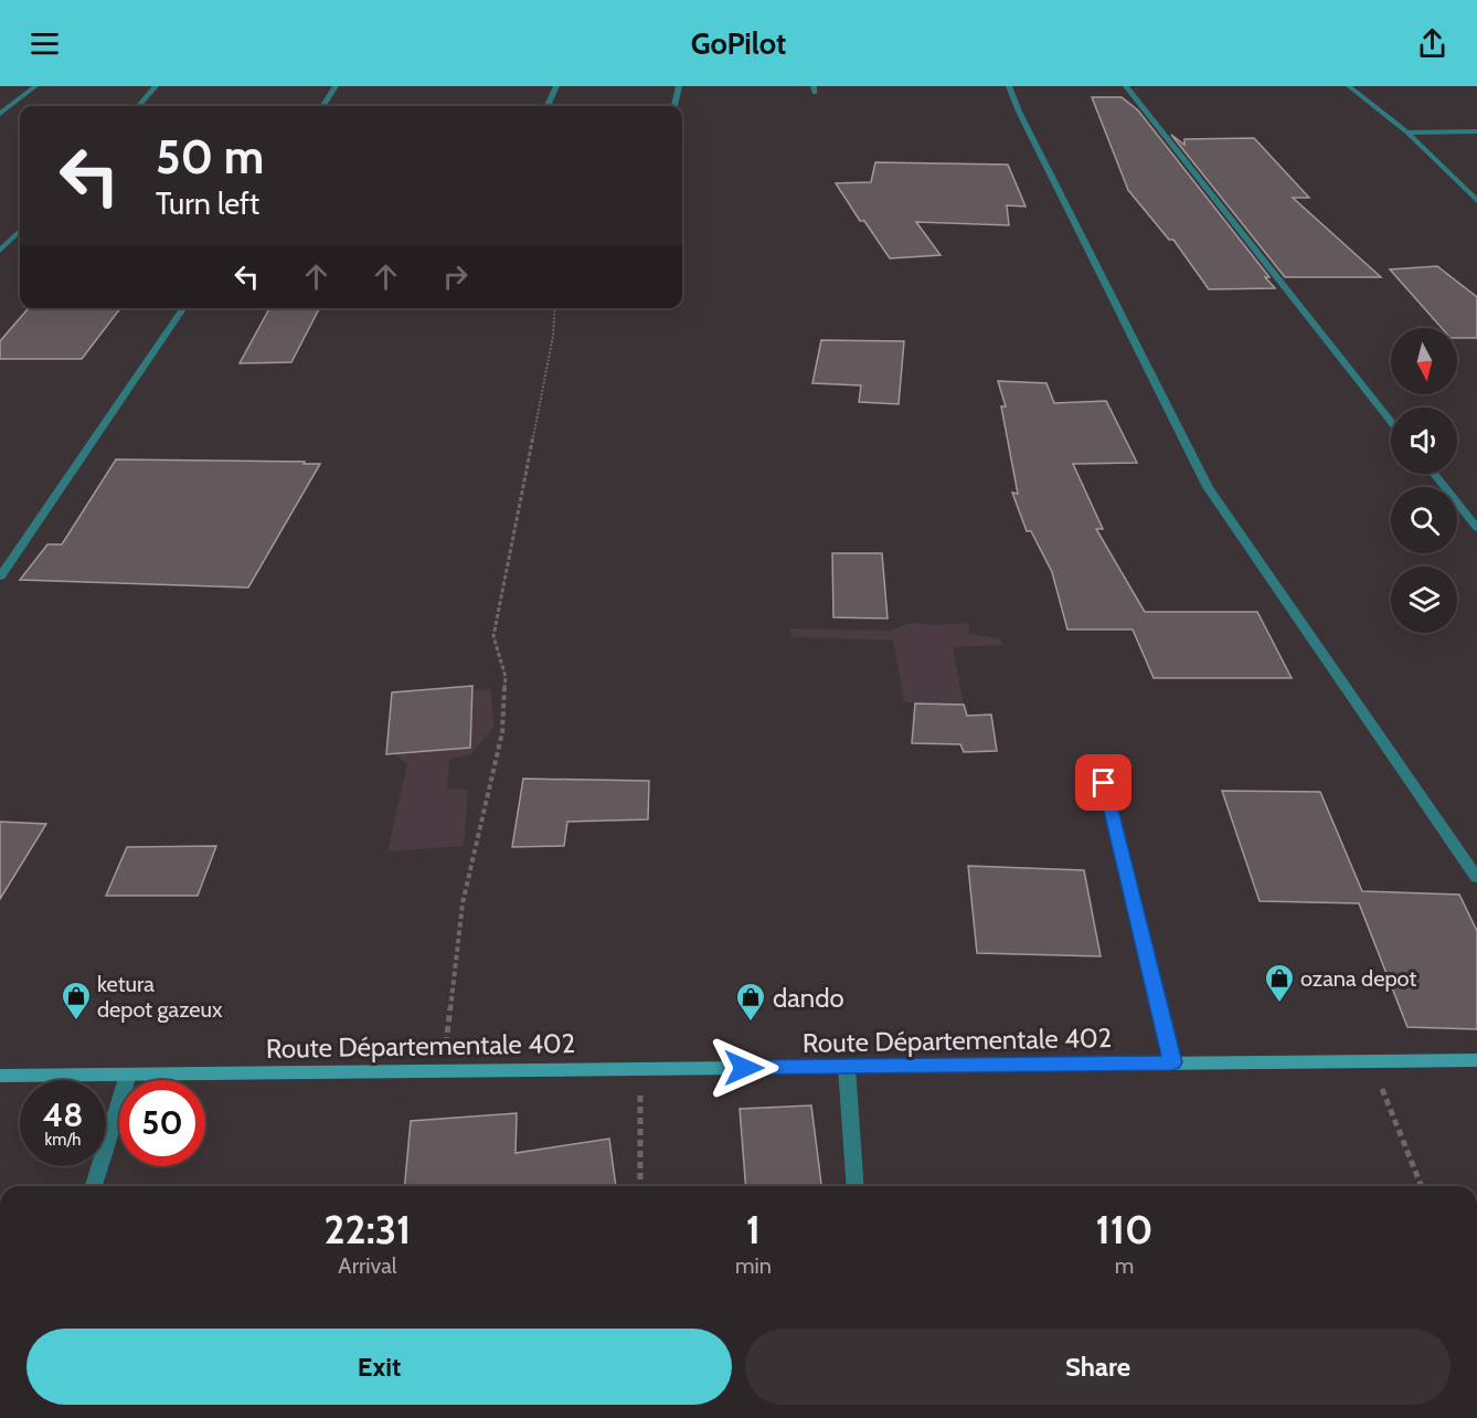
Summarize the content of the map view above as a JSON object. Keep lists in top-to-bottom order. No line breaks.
{"streets":{"main road":["Route Départementale 402"]},"places":{"shop":["ozana depot","ketura depot gazeux","dando"]},"north":"bottom","page":{"header":"GoPilot","turn":["50 m","Turn left"],"speed":"48 km/h","limit":"50","eta":["22:31","Arrival","1","min","110","m"],"buttons":["Exit","Share"]}}
